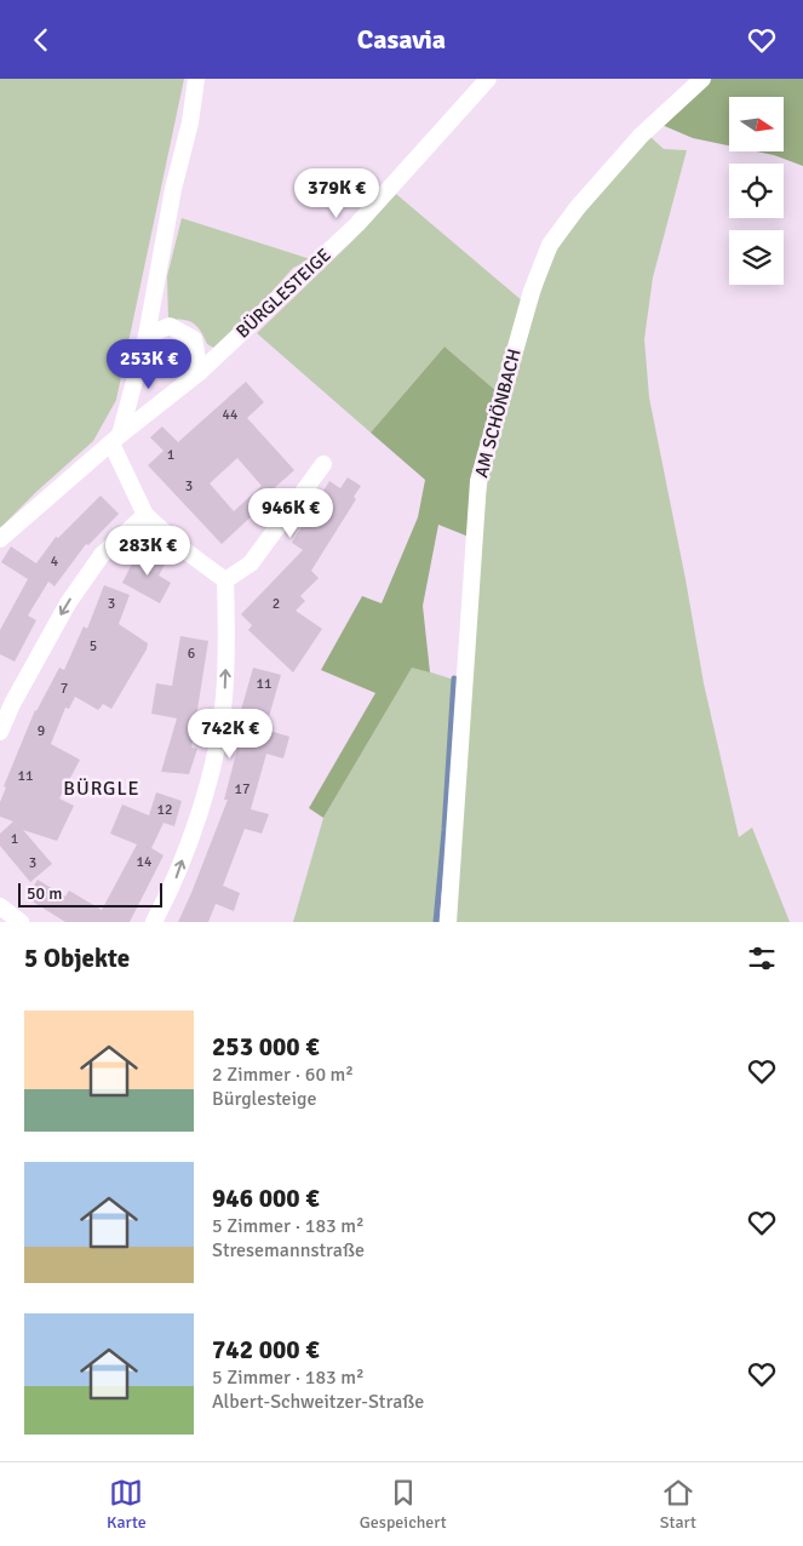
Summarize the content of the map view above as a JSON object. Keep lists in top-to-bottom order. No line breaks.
{"streets":{"street":["BÜRGLESTEIGE","AM SCHÖNBACH"]},"districts":["BÜRGLE"],"house_numbers":["44","1","3","4","3","2","5","6","11","7","9","11","17","12","1","14","3"],"scale_bar":"50 m","north":"right","page":{"header":"Casavia","price":["379K €","253K €","946K €","283K €","742K €"],"scale":"50 m","heading":"5 Objekte","list":[{"name":"253 000 €","note":"2 Zimmer · 60 m² · Bürglesteige"},{"name":"946 000 €","note":"5 Zimmer · 183 m² · Stresemannstraße"},{"name":"742 000 €","note":"5 Zimmer · 183 m² · Albert-Schweitzer-Straße"}],"tabs":["Karte","Gespeichert","Start"]}}
